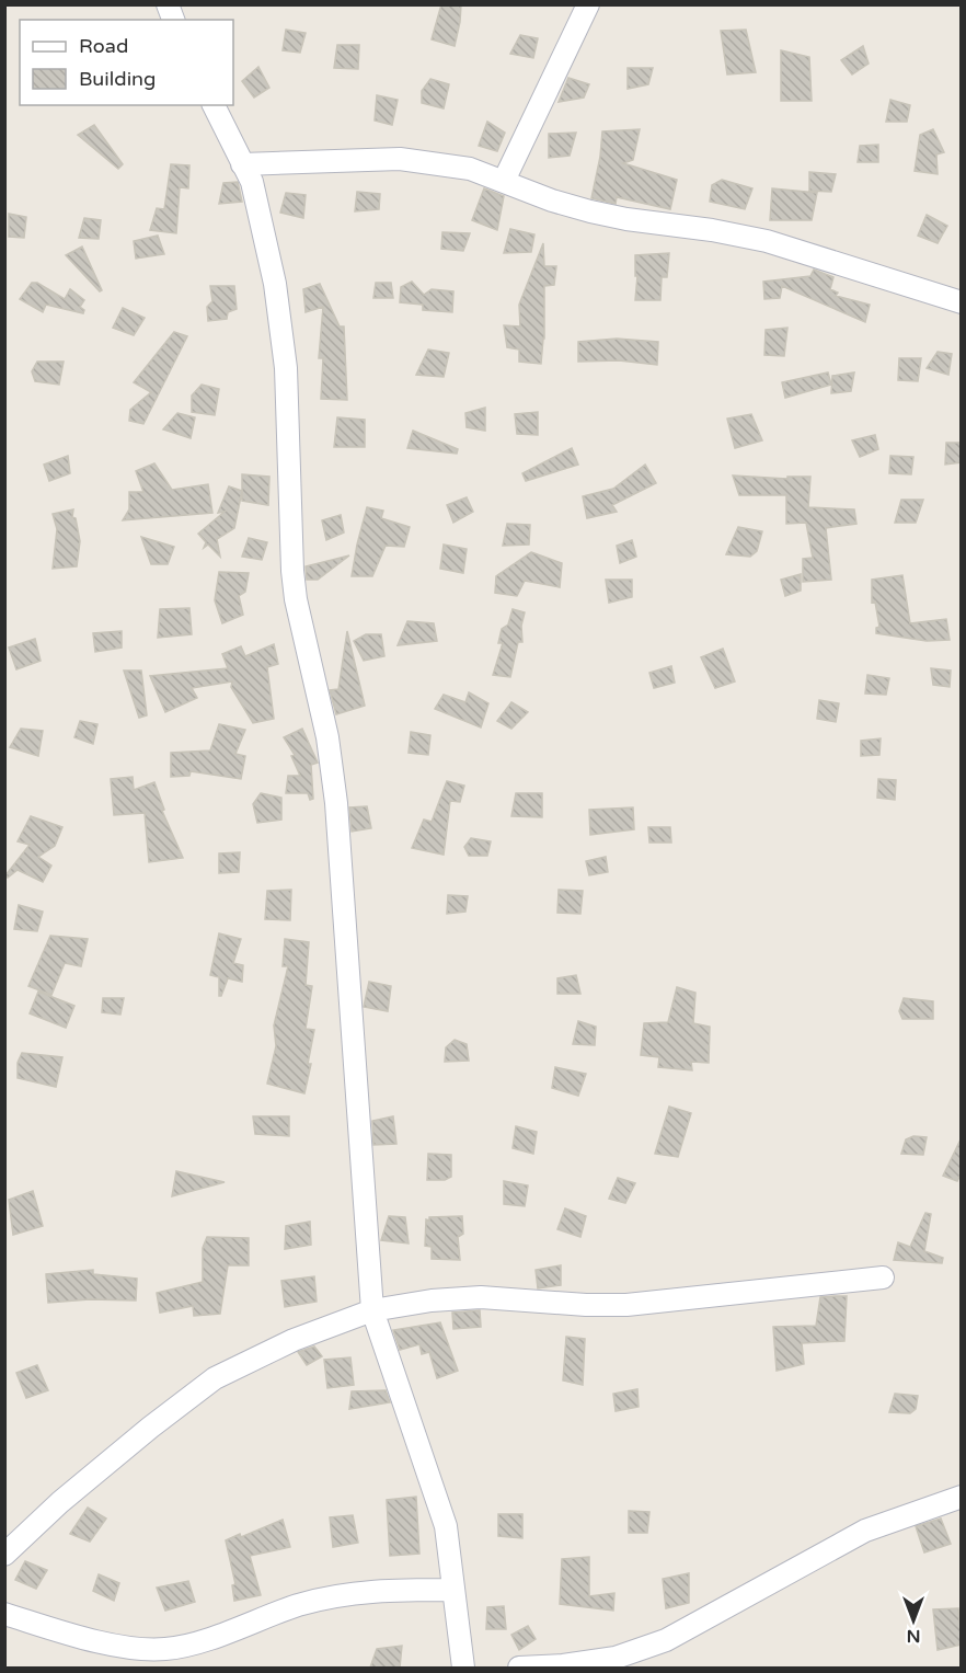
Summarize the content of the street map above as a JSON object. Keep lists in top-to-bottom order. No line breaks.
{"legend":["Road","Building"],"north":"bottom"}
